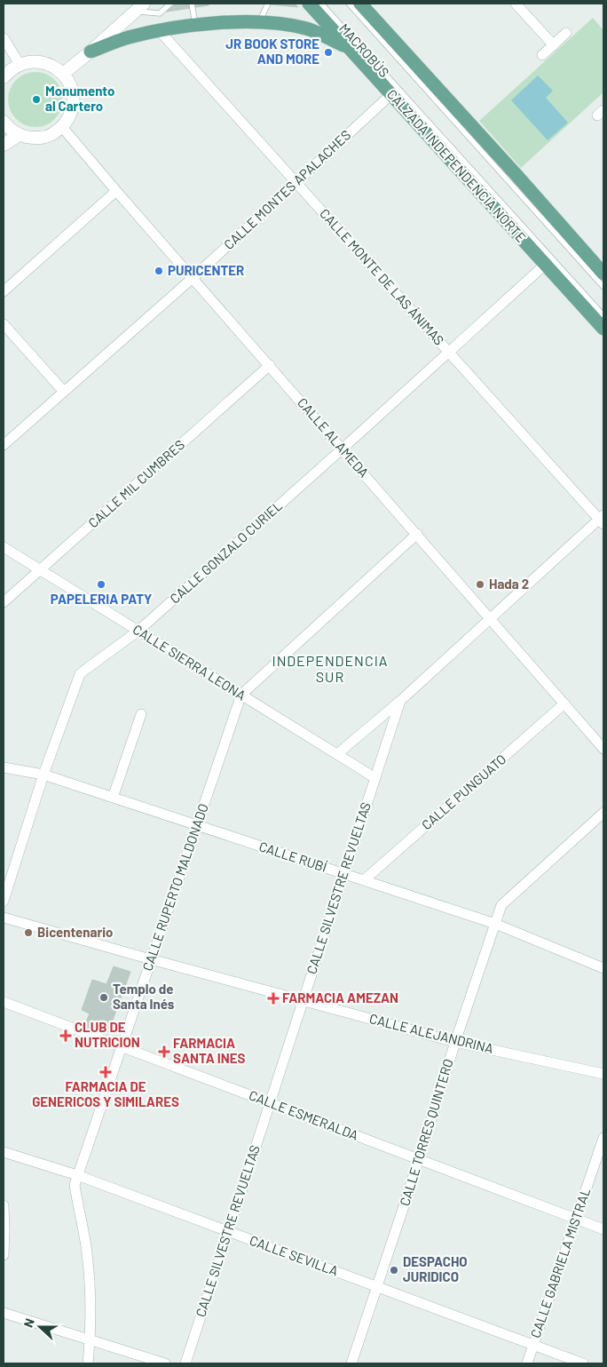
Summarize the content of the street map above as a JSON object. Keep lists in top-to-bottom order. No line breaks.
{"streets":{"main road":["CALZADA INDEPENDENCIA NORTE"],"street":["CALLE MONTES APALACHES","CALLE MONTE DE LAS ÁNIMAS","CALLE ALAMEDA","CALLE MIL CUMBRES","CALLE GONZALO CURIEL","CALLE SIERRA LEONA","CALLE PUNGUATO","CALLE RUBÍ","CALLE RUPERTO MALDONADO","CALLE SILVESTRE REVUELTAS","CALLE ALEJANDRINA","CALLE ESMERALDA","CALLE TORRES QUINTERO","CALLE SEVILLA","CALLE GABRIELA MISTRAL"],"lane":["MACROBÚS"]},"crossings":[["CALZADA INDEPENDENCIA NORTE","CALLE MONTES APALACHES"],["CALZADA INDEPENDENCIA NORTE","CALLE GONZALO CURIEL"],["CALLE MONTES APALACHES","CALLE MONTE DE LAS ÁNIMAS"],["CALLE MONTES APALACHES","CALLE ALAMEDA"],["CALLE MONTE DE LAS ÁNIMAS","CALLE GONZALO CURIEL"],["CALLE MONTE DE LAS ÁNIMAS","CALLE SILVESTRE REVUELTAS"],["CALLE ALAMEDA","CALLE MIL CUMBRES"],["CALLE ALAMEDA","CALLE GONZALO CURIEL"],["CALLE ALAMEDA","CALLE PUNGUATO"],["CALLE ALAMEDA","CALLE RUPERTO MALDONADO"],["CALLE ALAMEDA","CALLE SILVESTRE REVUELTAS"],["CALLE MIL CUMBRES","CALLE SIERRA LEONA"],["CALLE GONZALO CURIEL","CALLE SIERRA LEONA"],["CALLE GONZALO CURIEL","CALLE RUBÍ"],["CALLE SIERRA LEONA","CALLE RUPERTO MALDONADO"],["CALLE SIERRA LEONA","CALLE SILVESTRE REVUELTAS"],["CALLE PUNGUATO","CALLE RUBÍ"],["CALLE RUBÍ","CALLE RUPERTO MALDONADO"],["CALLE RUBÍ","CALLE SILVESTRE REVUELTAS"],["CALLE RUBÍ","CALLE TORRES QUINTERO"],["CALLE RUPERTO MALDONADO","CALLE ALEJANDRINA"],["CALLE RUPERTO MALDONADO","CALLE ESMERALDA"],["CALLE RUPERTO MALDONADO","CALLE SEVILLA"],["CALLE SILVESTRE REVUELTAS","CALLE ALEJANDRINA"],["CALLE SILVESTRE REVUELTAS","CALLE ESMERALDA"],["CALLE SILVESTRE REVUELTAS","CALLE SEVILLA"],["CALLE ALEJANDRINA","CALLE TORRES QUINTERO"],["CALLE ESMERALDA","CALLE TORRES QUINTERO"],["CALLE ESMERALDA","CALLE GABRIELA MISTRAL"],["CALLE TORRES QUINTERO","CALLE SEVILLA"],["CALLE SEVILLA","CALLE GABRIELA MISTRAL"]],"districts":["INDEPENDENCIA SUR"],"places":{"other":["JR BOOK STORE AND MORE","Monumento al Cartero","PURICENTER","PAPELERIA PATY","Hada 2","Bicentenario","Templo de Santa Inés","DESPACHO JURIDICO"],"health":["FARMACIA AMEZAN","CLUB DE NUTRICION","FARMACIA SANTA INES","FARMACIA DE GENERICOS Y SIMILARES"]},"north":"left"}
